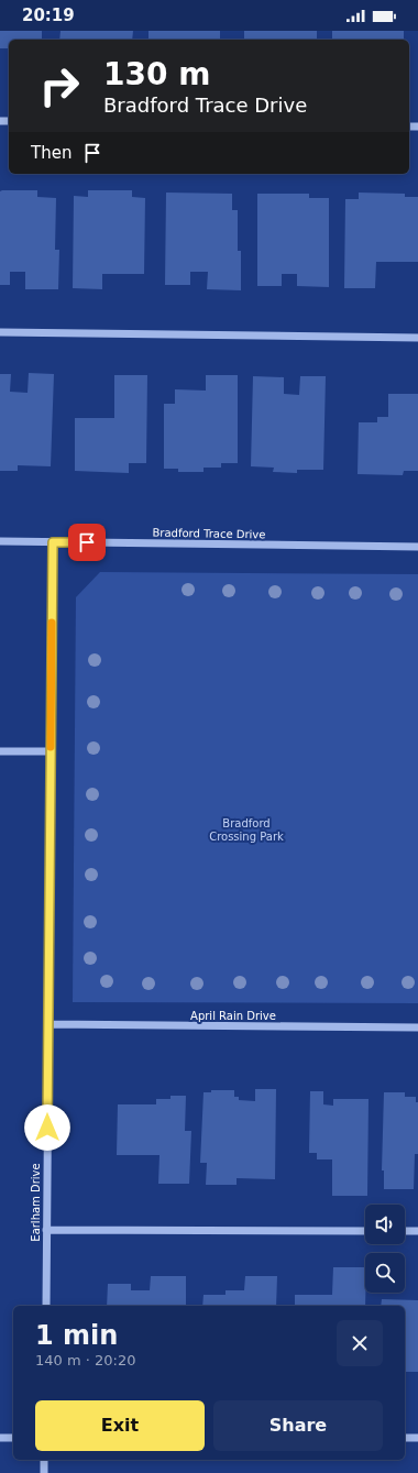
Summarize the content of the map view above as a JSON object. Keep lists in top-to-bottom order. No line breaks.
{"streets":{"street":["Bradford Trace Drive","April Rain Drive","Earlham Drive"]},"crossings":[["Bradford Trace Drive","Earlham Drive"],["April Rain Drive","Earlham Drive"]],"parks":["Bradford Crossing Park"],"page":{"status":"20:19","turn":["130 m","Bradford Trace Drive"],"then":"Then","heading":["1 min","140 m · 20:20"],"buttons":["Exit","Share"]}}
